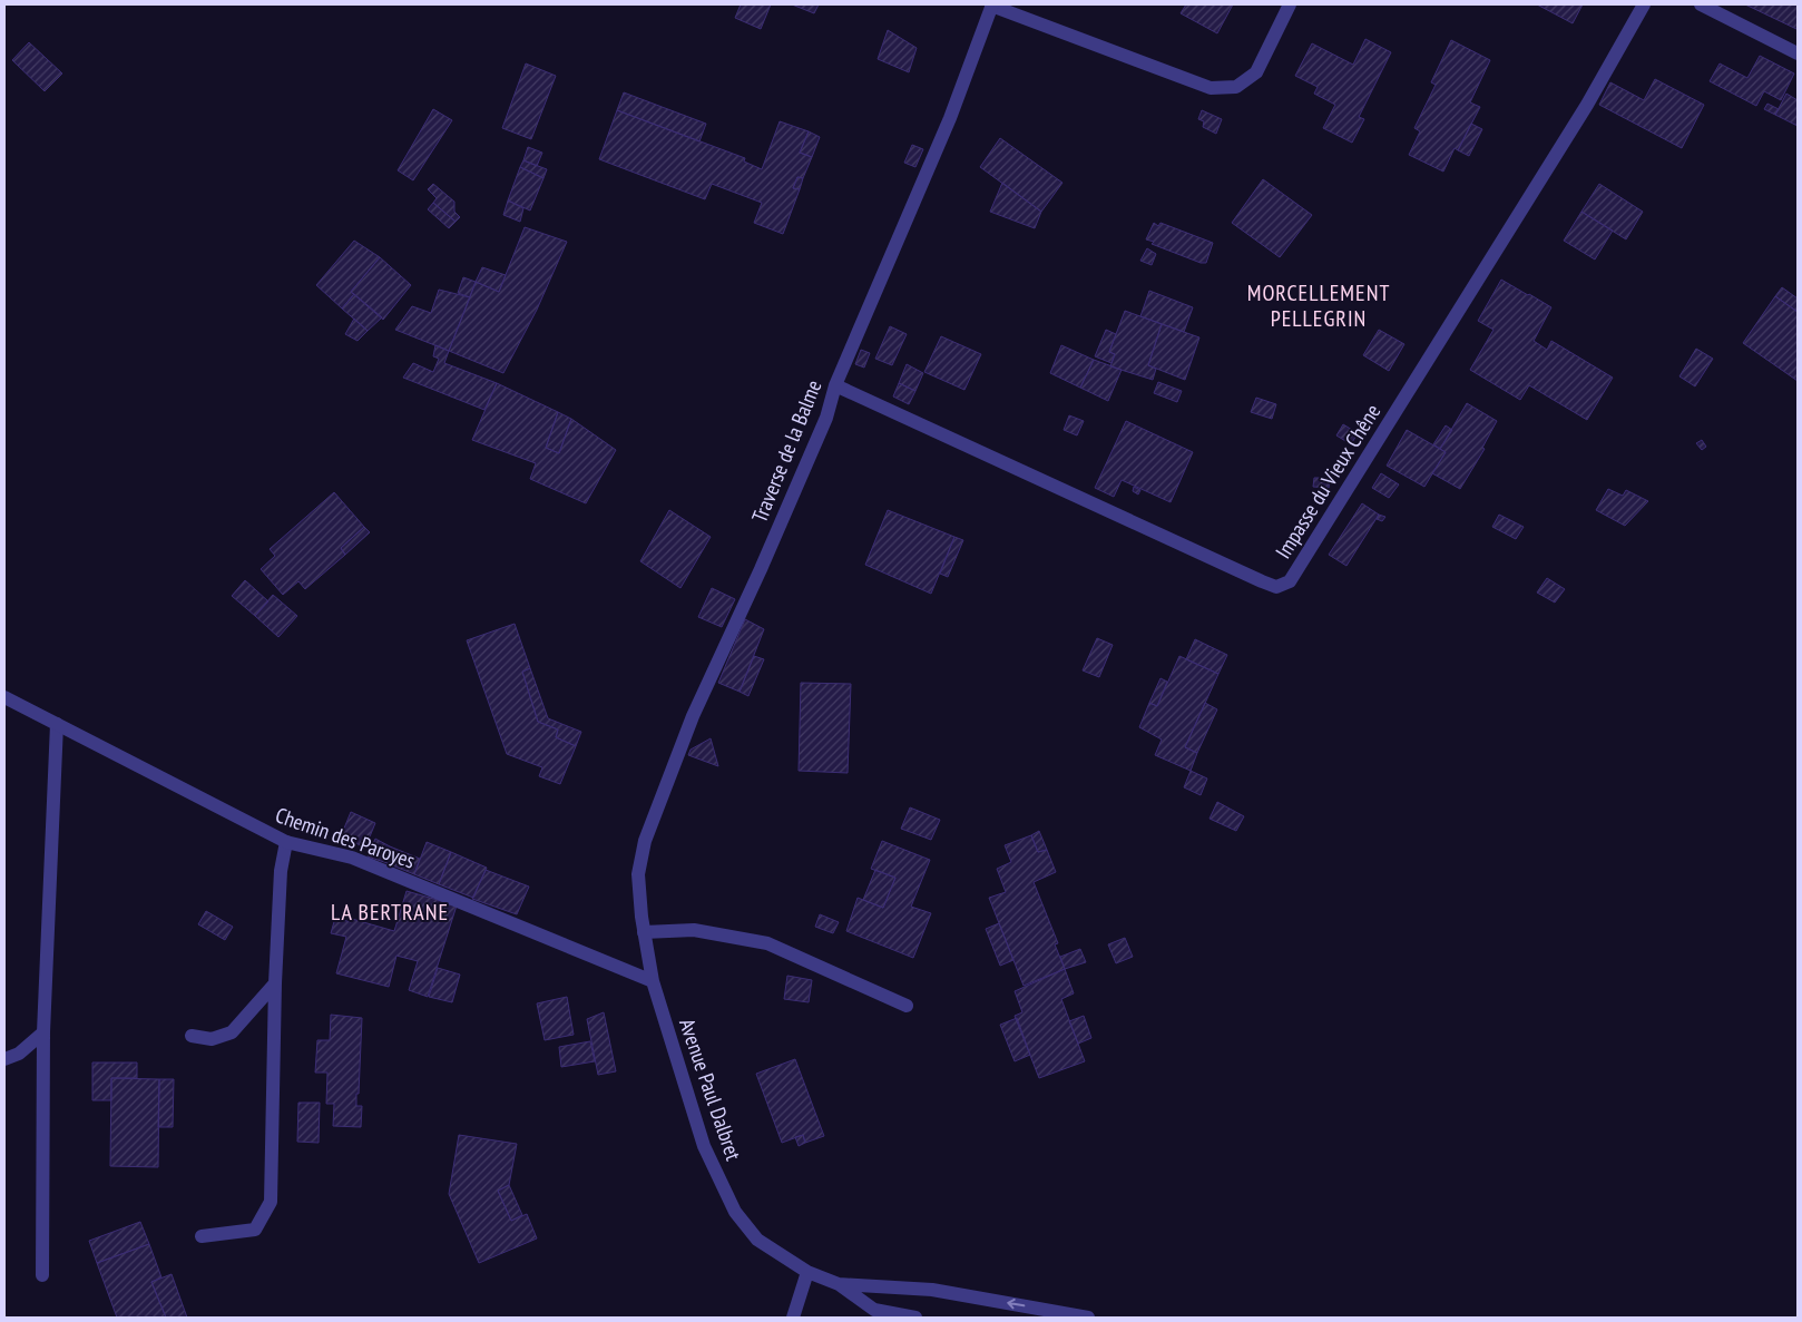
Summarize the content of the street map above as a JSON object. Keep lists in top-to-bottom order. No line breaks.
{"streets":{"street":["Traverse de la Balme","Impasse du Vieux Chêne","Chemin des Paroyes","Avenue Paul Dalbret"]},"crossings":[["Traverse de la Balme","Impasse du Vieux Chêne"],["Traverse de la Balme","Avenue Paul Dalbret"],["Chemin des Paroyes","Avenue Paul Dalbret"]],"districts":["MORCELLEMENT PELLEGRIN","LA BERTRANE"]}
